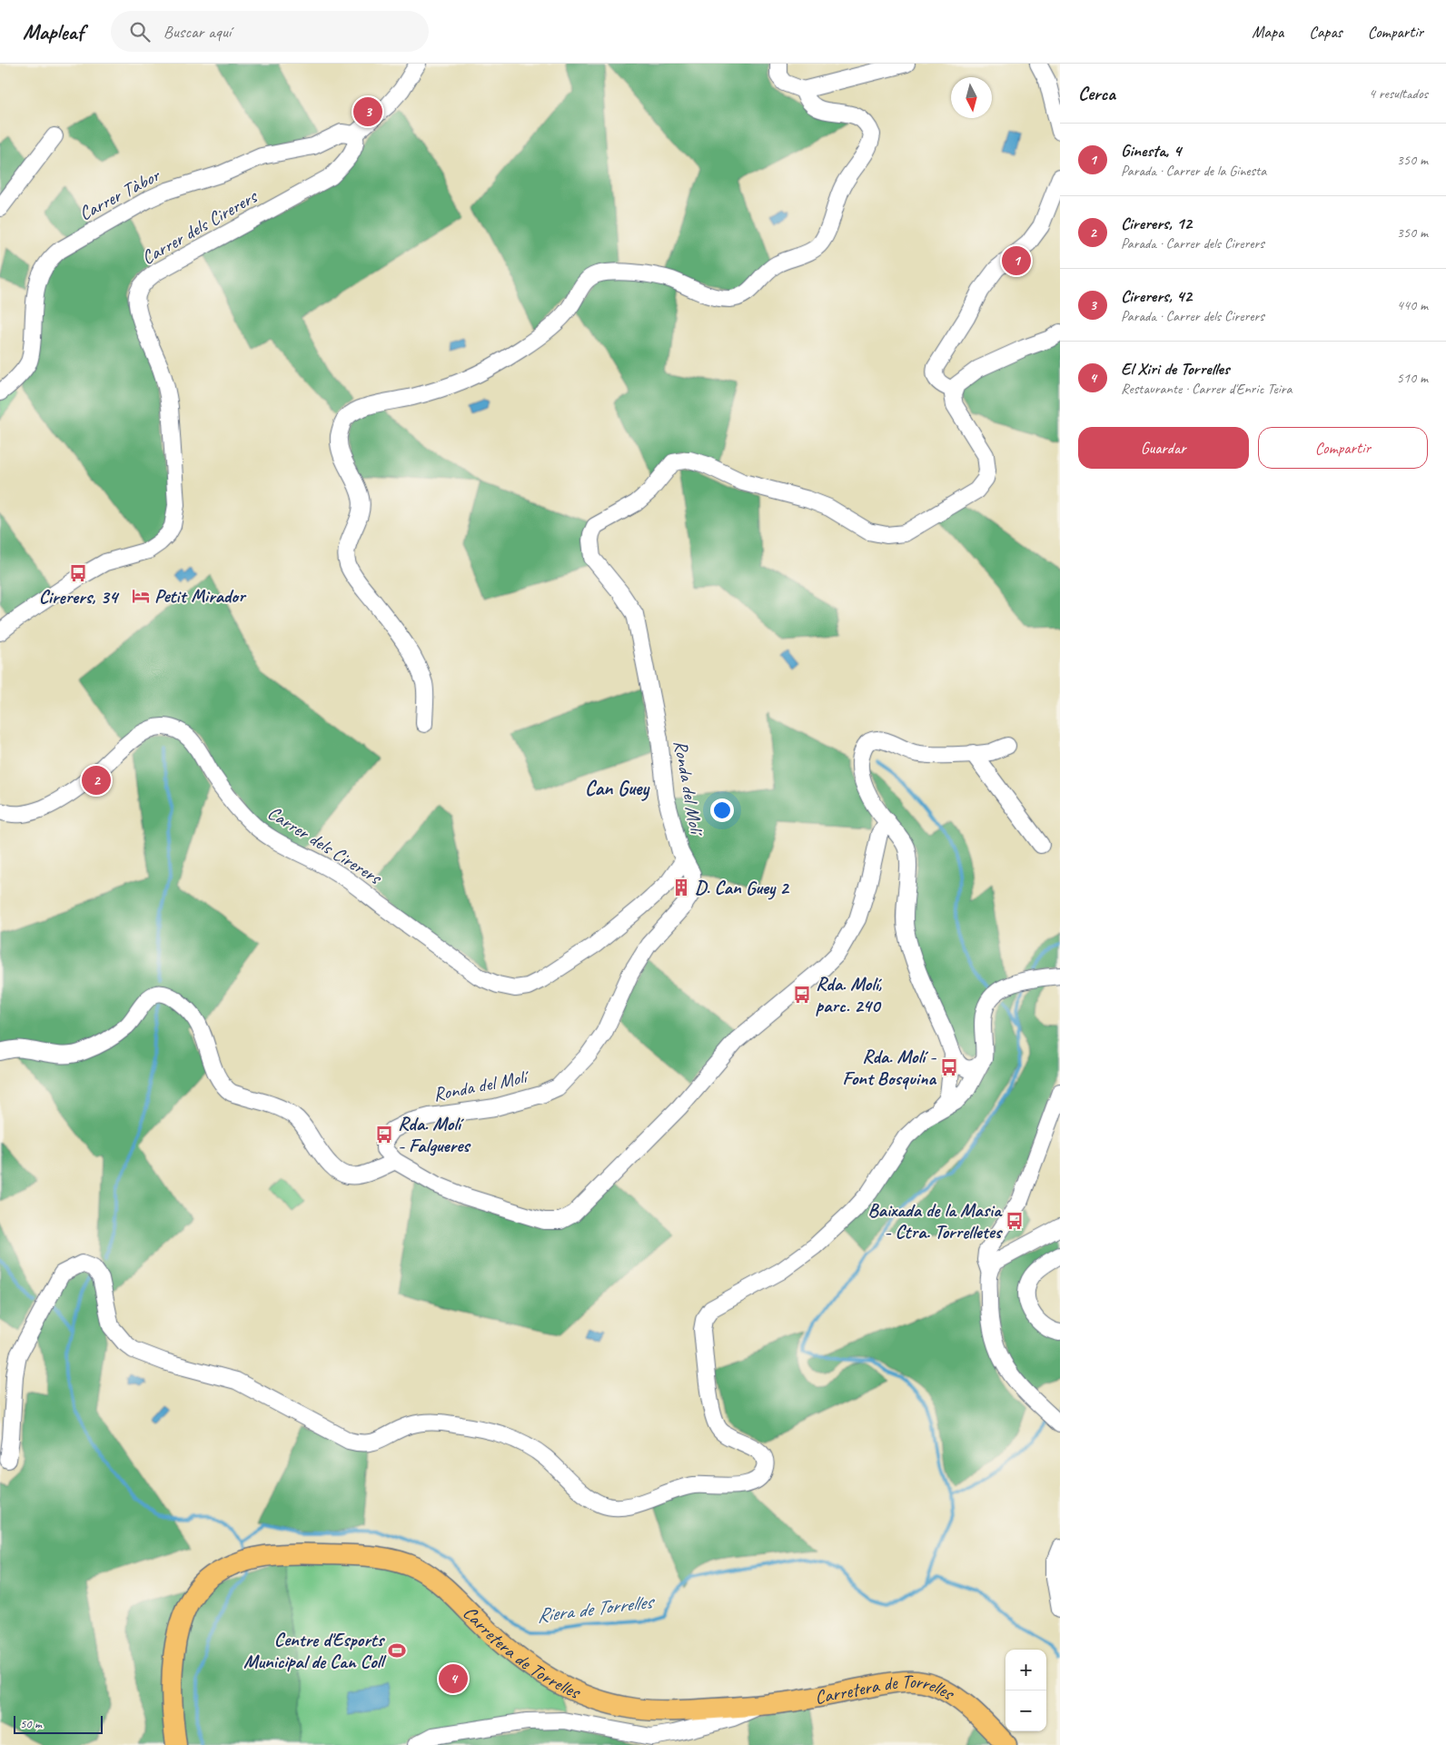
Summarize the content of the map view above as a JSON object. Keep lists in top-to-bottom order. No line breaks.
{"streets":{"main road":["Carretera de Torrelles"],"street":["Carrer Tàbor","Carrer dels Cirerers","Ronda del Molí"]},"crossings":[["Carrer Tàbor","Carrer dels Cirerers"],["Carrer dels Cirerers","Ronda del Molí"]],"districts":["Can Guey"],"water":["Riera de Torrelles"],"places":{"bus stop":["Cirerers, 34","Rda. Molí, parc. 240","Rda. Molí - Font Bosquina","Rda. Molí - Falgueres","Baixada de la Masia - Ctra. Torrelletes"],"hotel":["Petit Mirador"],"building":["D. Can Guey 2"],"sports":["Centre d'Esports Municipal de Can Coll"]},"scale_bar":"50 m","north":"bottom","page":{"header":"Mapleaf","search":"Buscar aquí","nav":["Mapa","Capas","Compartir"],"heading":["Cerca","4 resultados"],"pins":["3","1","2","4"],"list":[{"mark":"1","name":"Ginesta, 4","note":"Parada · Carrer de la Ginesta","value":"350 m"},{"mark":"2","name":"Cirerers, 12","note":"Parada · Carrer dels Cirerers","value":"350 m"},{"mark":"3","name":"Cirerers, 42","note":"Parada · Carrer dels Cirerers","value":"440 m"},{"mark":"4","name":"El Xiri de Torrelles","note":"Restaurante · Carrer d'Enric Teira","value":"510 m"}],"buttons":["Guardar","Compartir"],"map_buttons":["+","−"],"scale":"50 m"}}
